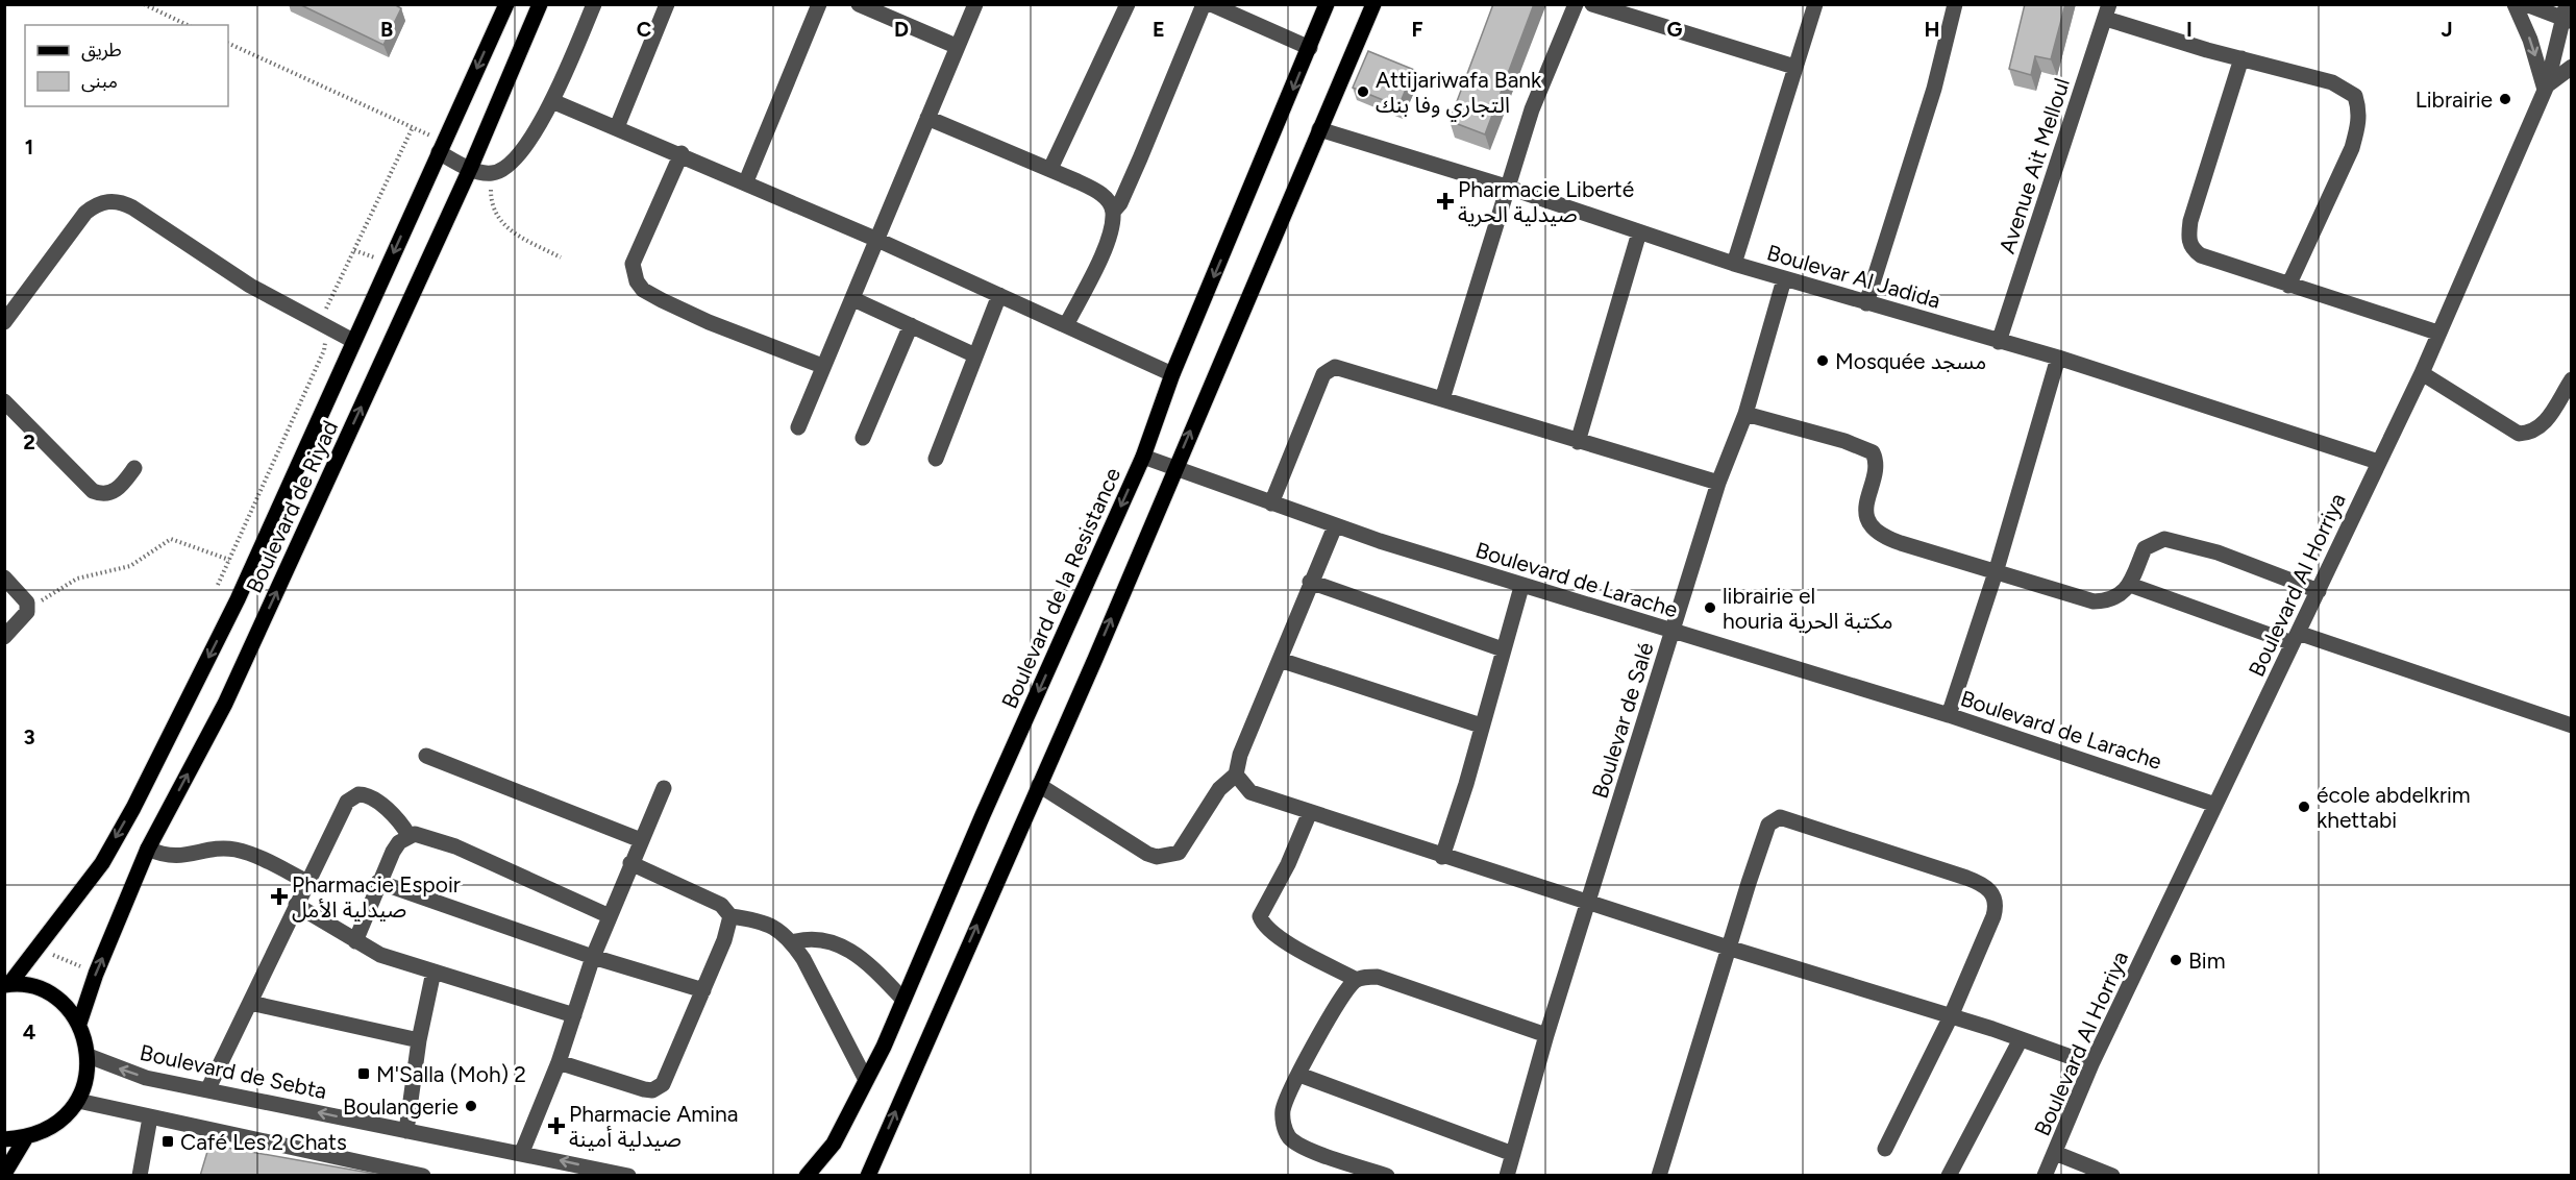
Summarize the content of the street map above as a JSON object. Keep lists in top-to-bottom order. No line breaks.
{"streets":{"main road":["Boulevard de Riyad","Boulevard de la Resistance"],"street":["Avenue Ait Melloul","Boulevar Al Jadida","Boulevard de Larache","Boulevard Al Horriya","Boulevar de Salé","Boulevard de Sebta"]},"crossings":[["Avenue Ait Melloul","Boulevar Al Jadida"],["Boulevar Al Jadida","Boulevard Al Horriya"],["Boulevar Al Jadida","Boulevar de Salé"],["Boulevard de Larache","Boulevard Al Horriya"],["Boulevard de Larache","Boulevard de la Resistance"],["Boulevard de Larache","Boulevar de Salé"]],"places":{"other":["Attijariwafa Bank التجاري وفا بنك","Librairie","Mosquée مسجد","librairie el houria مكتبة الحرية","école abdelkrim khettabi","Bim","Boulangerie"],"health":["Pharmacie Liberté صيدلية الحرية","Pharmacie Espoir صيدلية الأمل","Pharmacie Amina صيدلية أمينة"],"transit":["M'Salla (Moh) 2","Café Les 2 Chats"]},"legend":["طريق","مبنى"],"grid":{"columns":["B","C","D","E","F","G","H","I","J"],"rows":["1","2","3","4"]}}
